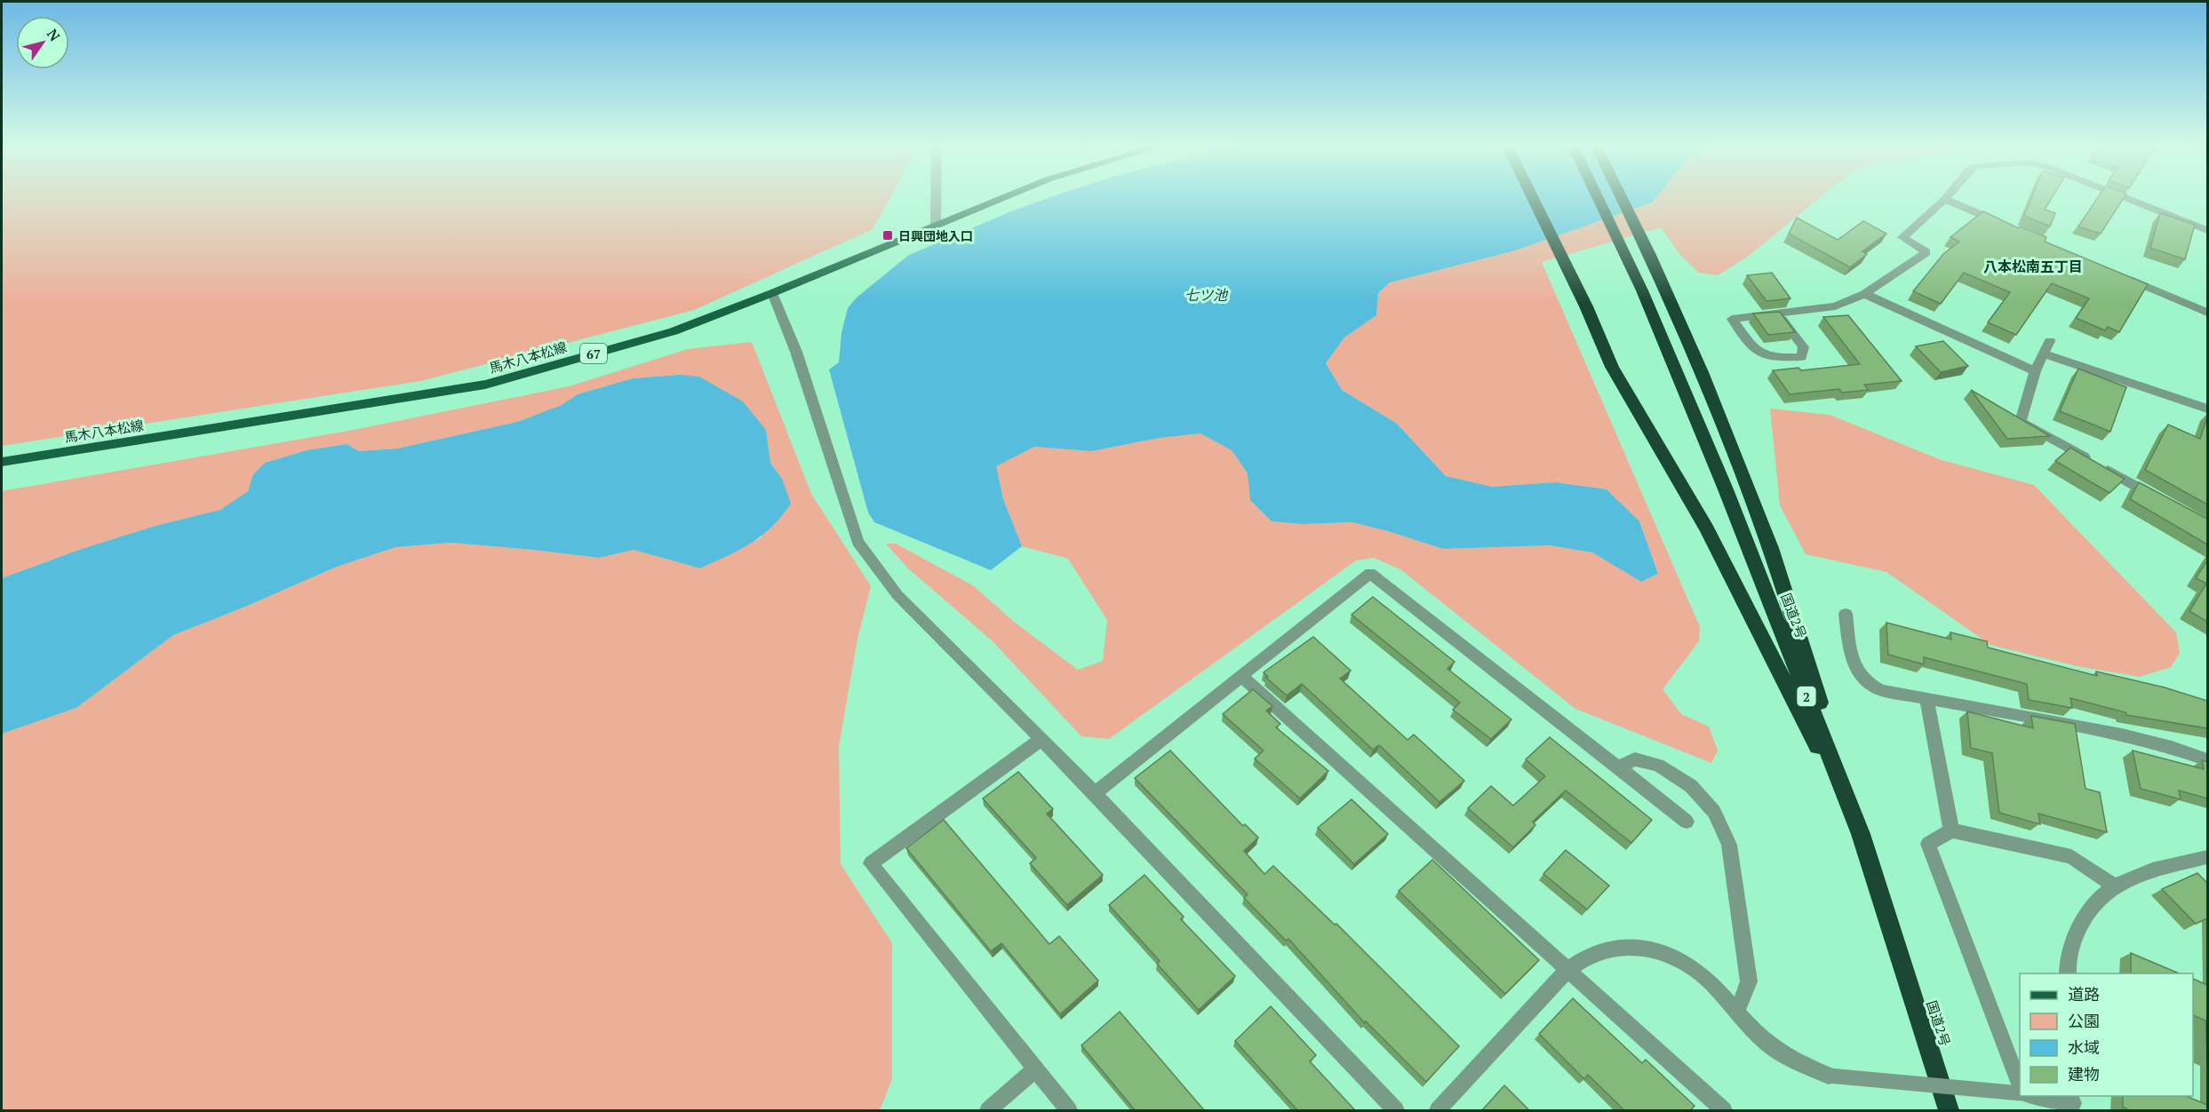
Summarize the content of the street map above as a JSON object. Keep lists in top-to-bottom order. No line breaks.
{"streets":{"highway":["国道2号","2"],"main road":["67","馬木八本松線"]},"districts":["八本松南五丁目"],"water":["七ツ池"],"places":{"transit":["日興団地入口"]},"legend":["道路","公園","水域","建物"],"north":"top right"}
